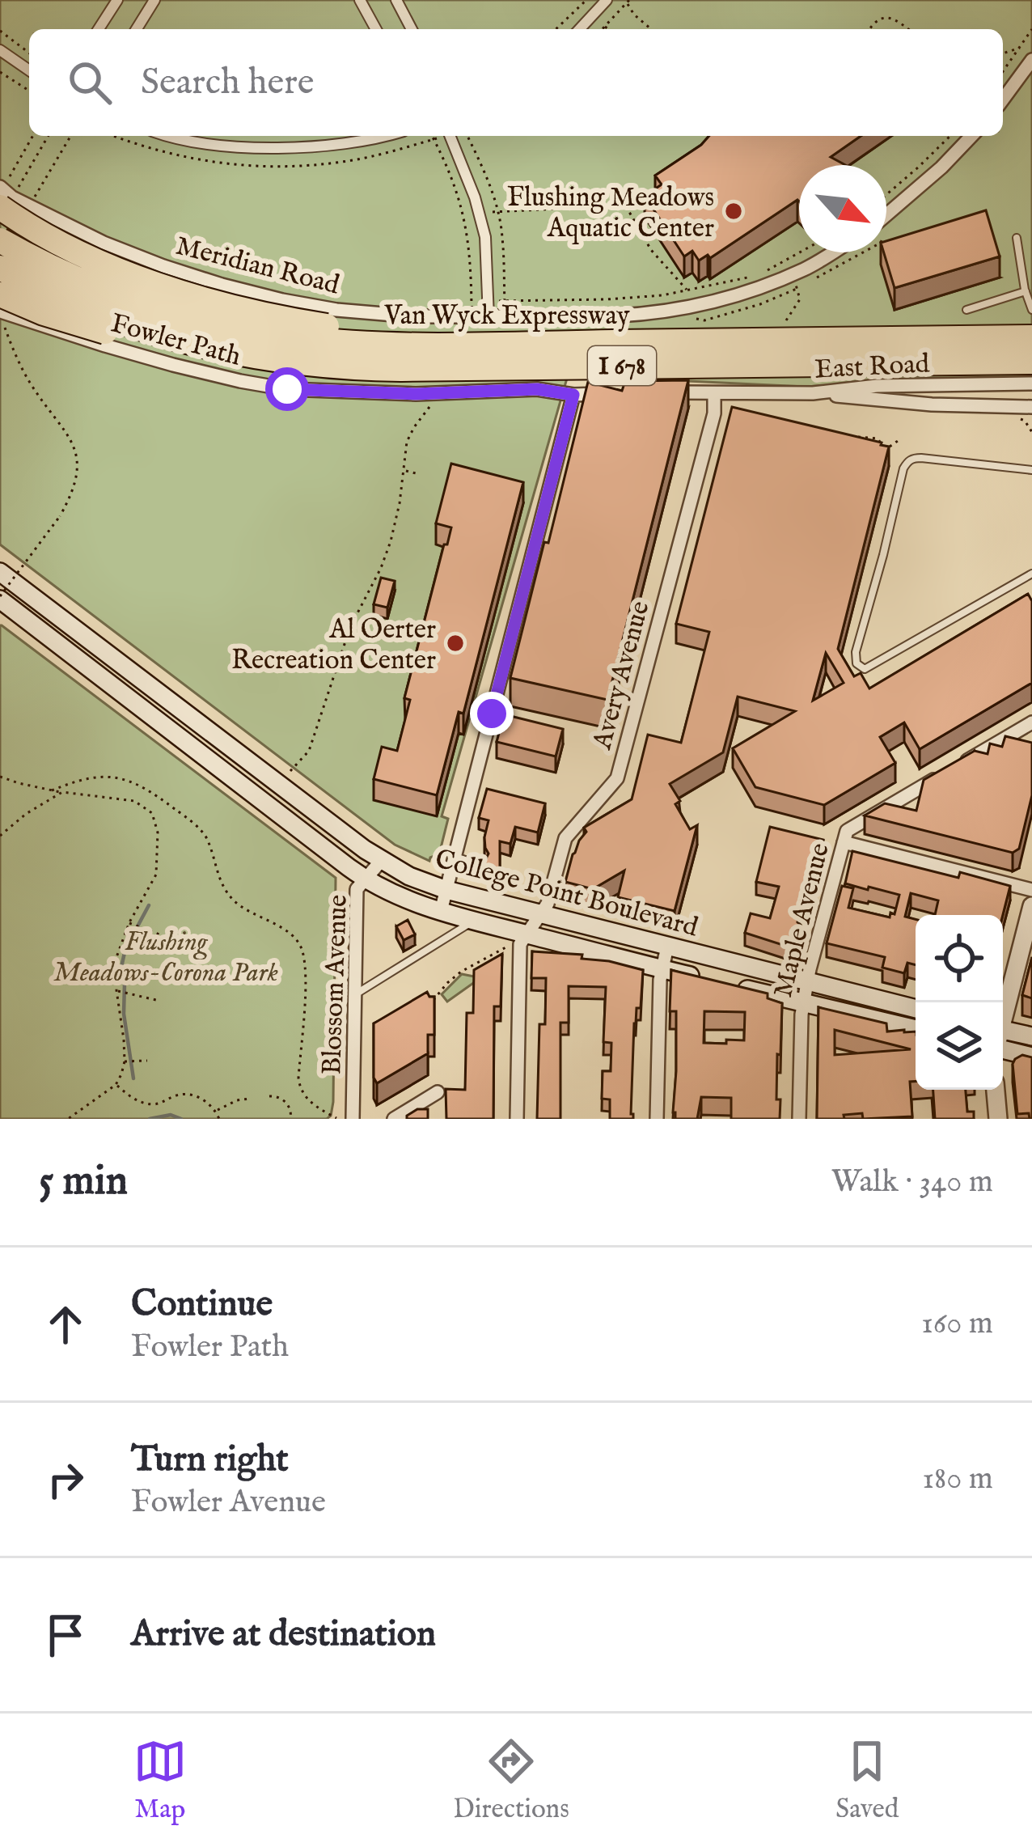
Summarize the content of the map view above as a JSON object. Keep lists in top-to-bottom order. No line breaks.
{"streets":{"highway":["Van Wyck Expressway","I 678"],"main road":["College Point Boulevard"],"street":["Meridian Road","Fowler Path","East Road","Avery Avenue","Maple Avenue","Blossom Avenue"]},"crossings":[["East Road","Avery Avenue"],["Avery Avenue","College Point Boulevard"],["College Point Boulevard","Maple Avenue"],["College Point Boulevard","Blossom Avenue"]],"parks":["Flushing Meadows-Corona Park"],"places":["Flushing Meadows Aquatic Center","Al Oerter Recreation Center"],"north":"bottom right","page":{"search":"Search here","heading":["5 min","Walk · 340 m"],"list":[["Continue","Fowler Path","160 m"],["Turn right","Fowler Avenue","180 m"],"Arrive at destination"],"nav":["Map","Directions","Saved"]}}
